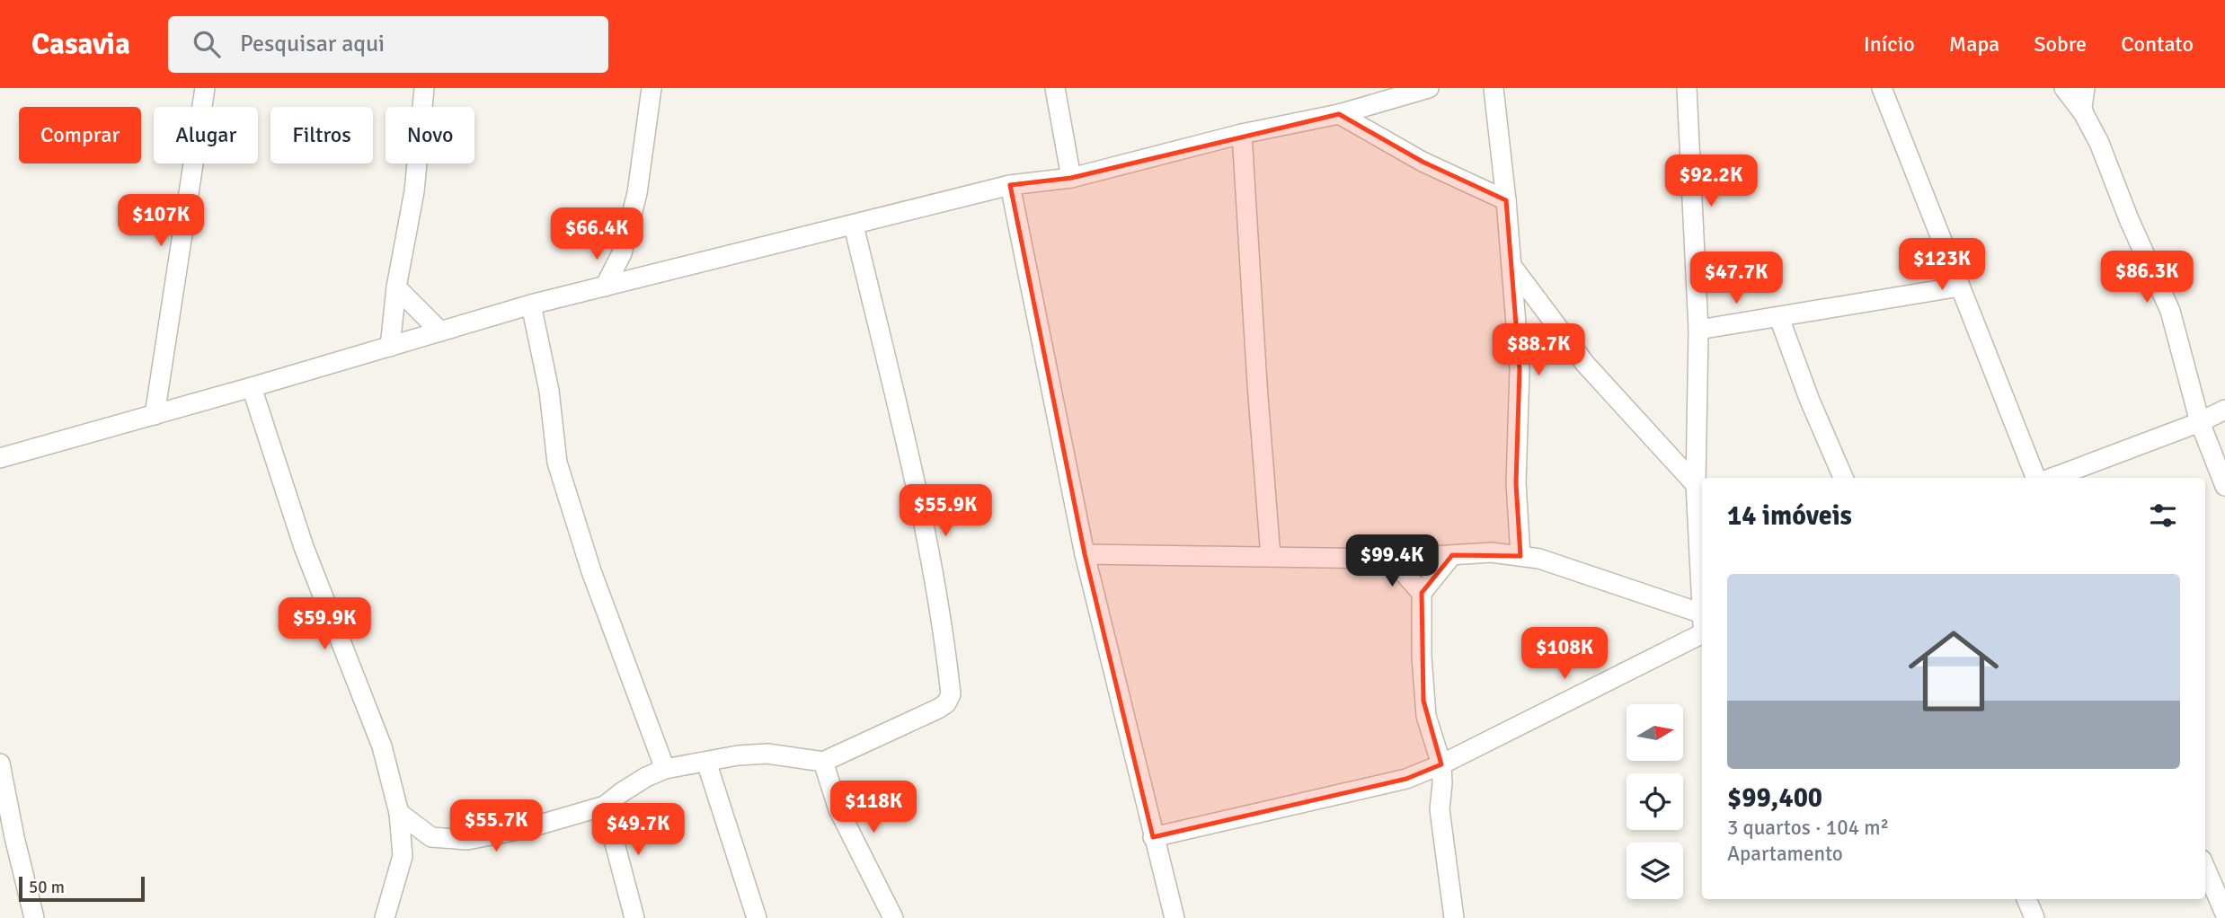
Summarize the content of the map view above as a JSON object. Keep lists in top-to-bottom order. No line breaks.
{"scale_bar":"50 m","north":"right","page":{"header":"Casavia","search":"Pesquisar aqui","nav":["Início","Mapa","Sobre","Contato"],"chip":["Comprar","Alugar","Filtros","Novo"],"price":["$92.2K","$107K","$66.4K","$123K","$86.3K","$47.7K","$88.7K","$55.9K","$99.4K","$59.9K","$108K","$118K","$55.7K","$49.7K"],"heading":"14 imóveis","list":[{"name":"$99,400","note":"3 quartos · 104 m² · Apartamento"}],"scale":"50 m"}}
